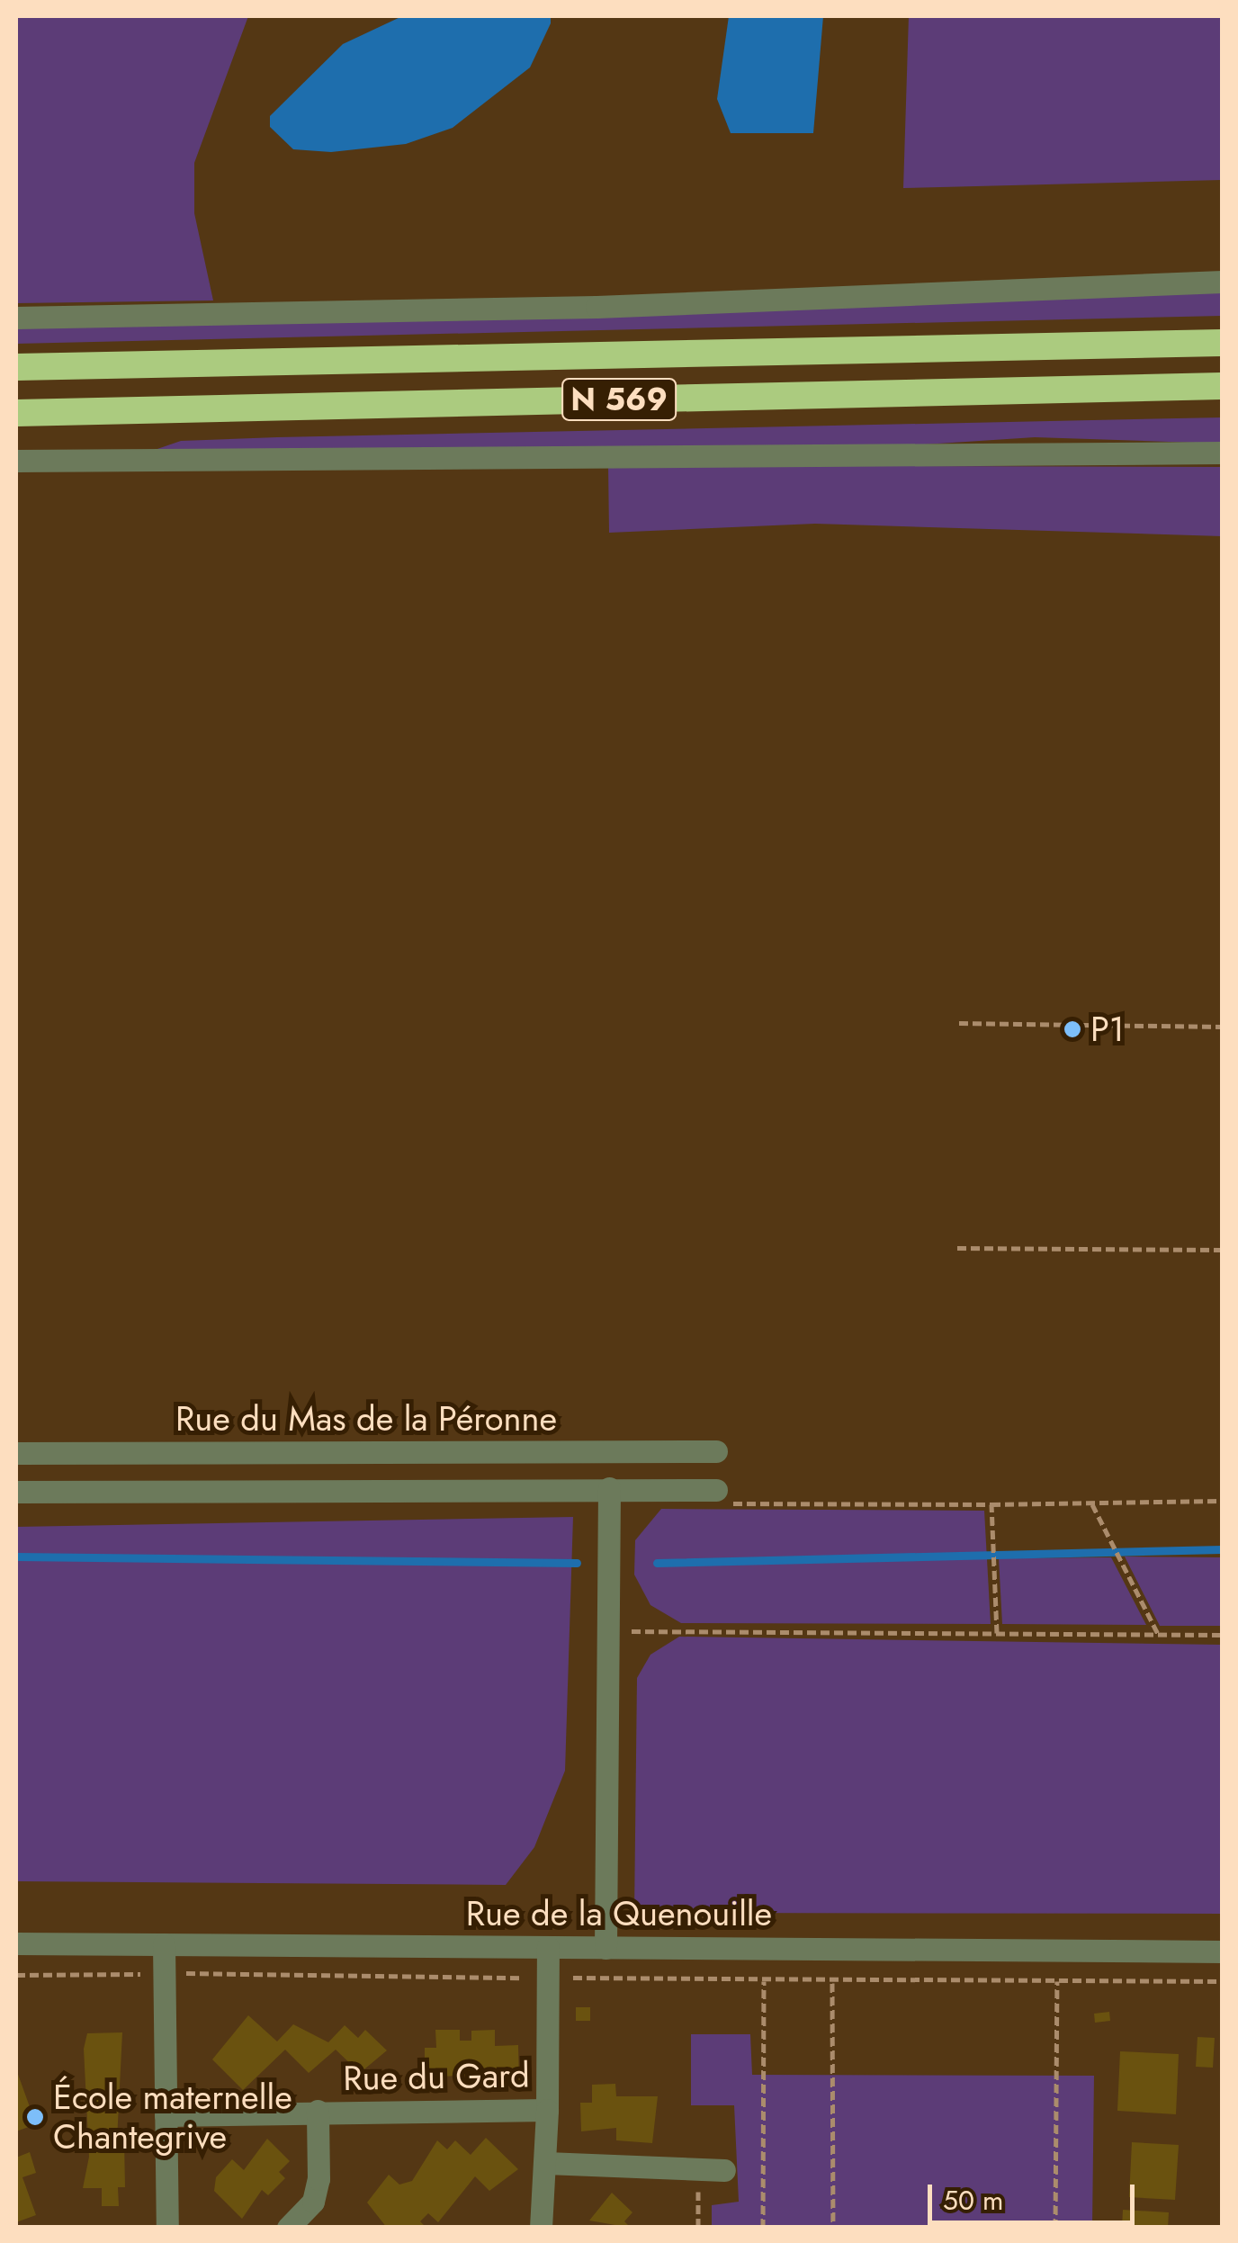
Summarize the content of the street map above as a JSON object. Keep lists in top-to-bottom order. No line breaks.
{"streets":{"highway":["N 569"],"street":["Rue du Mas de la Péronne","Rue de la Quenouille","Rue du Gard"]},"crossings":[["Rue de la Quenouille","Rue du Gard"]],"places":["P1","École maternelle Chantegrive"],"scale_bar":"50 m"}
